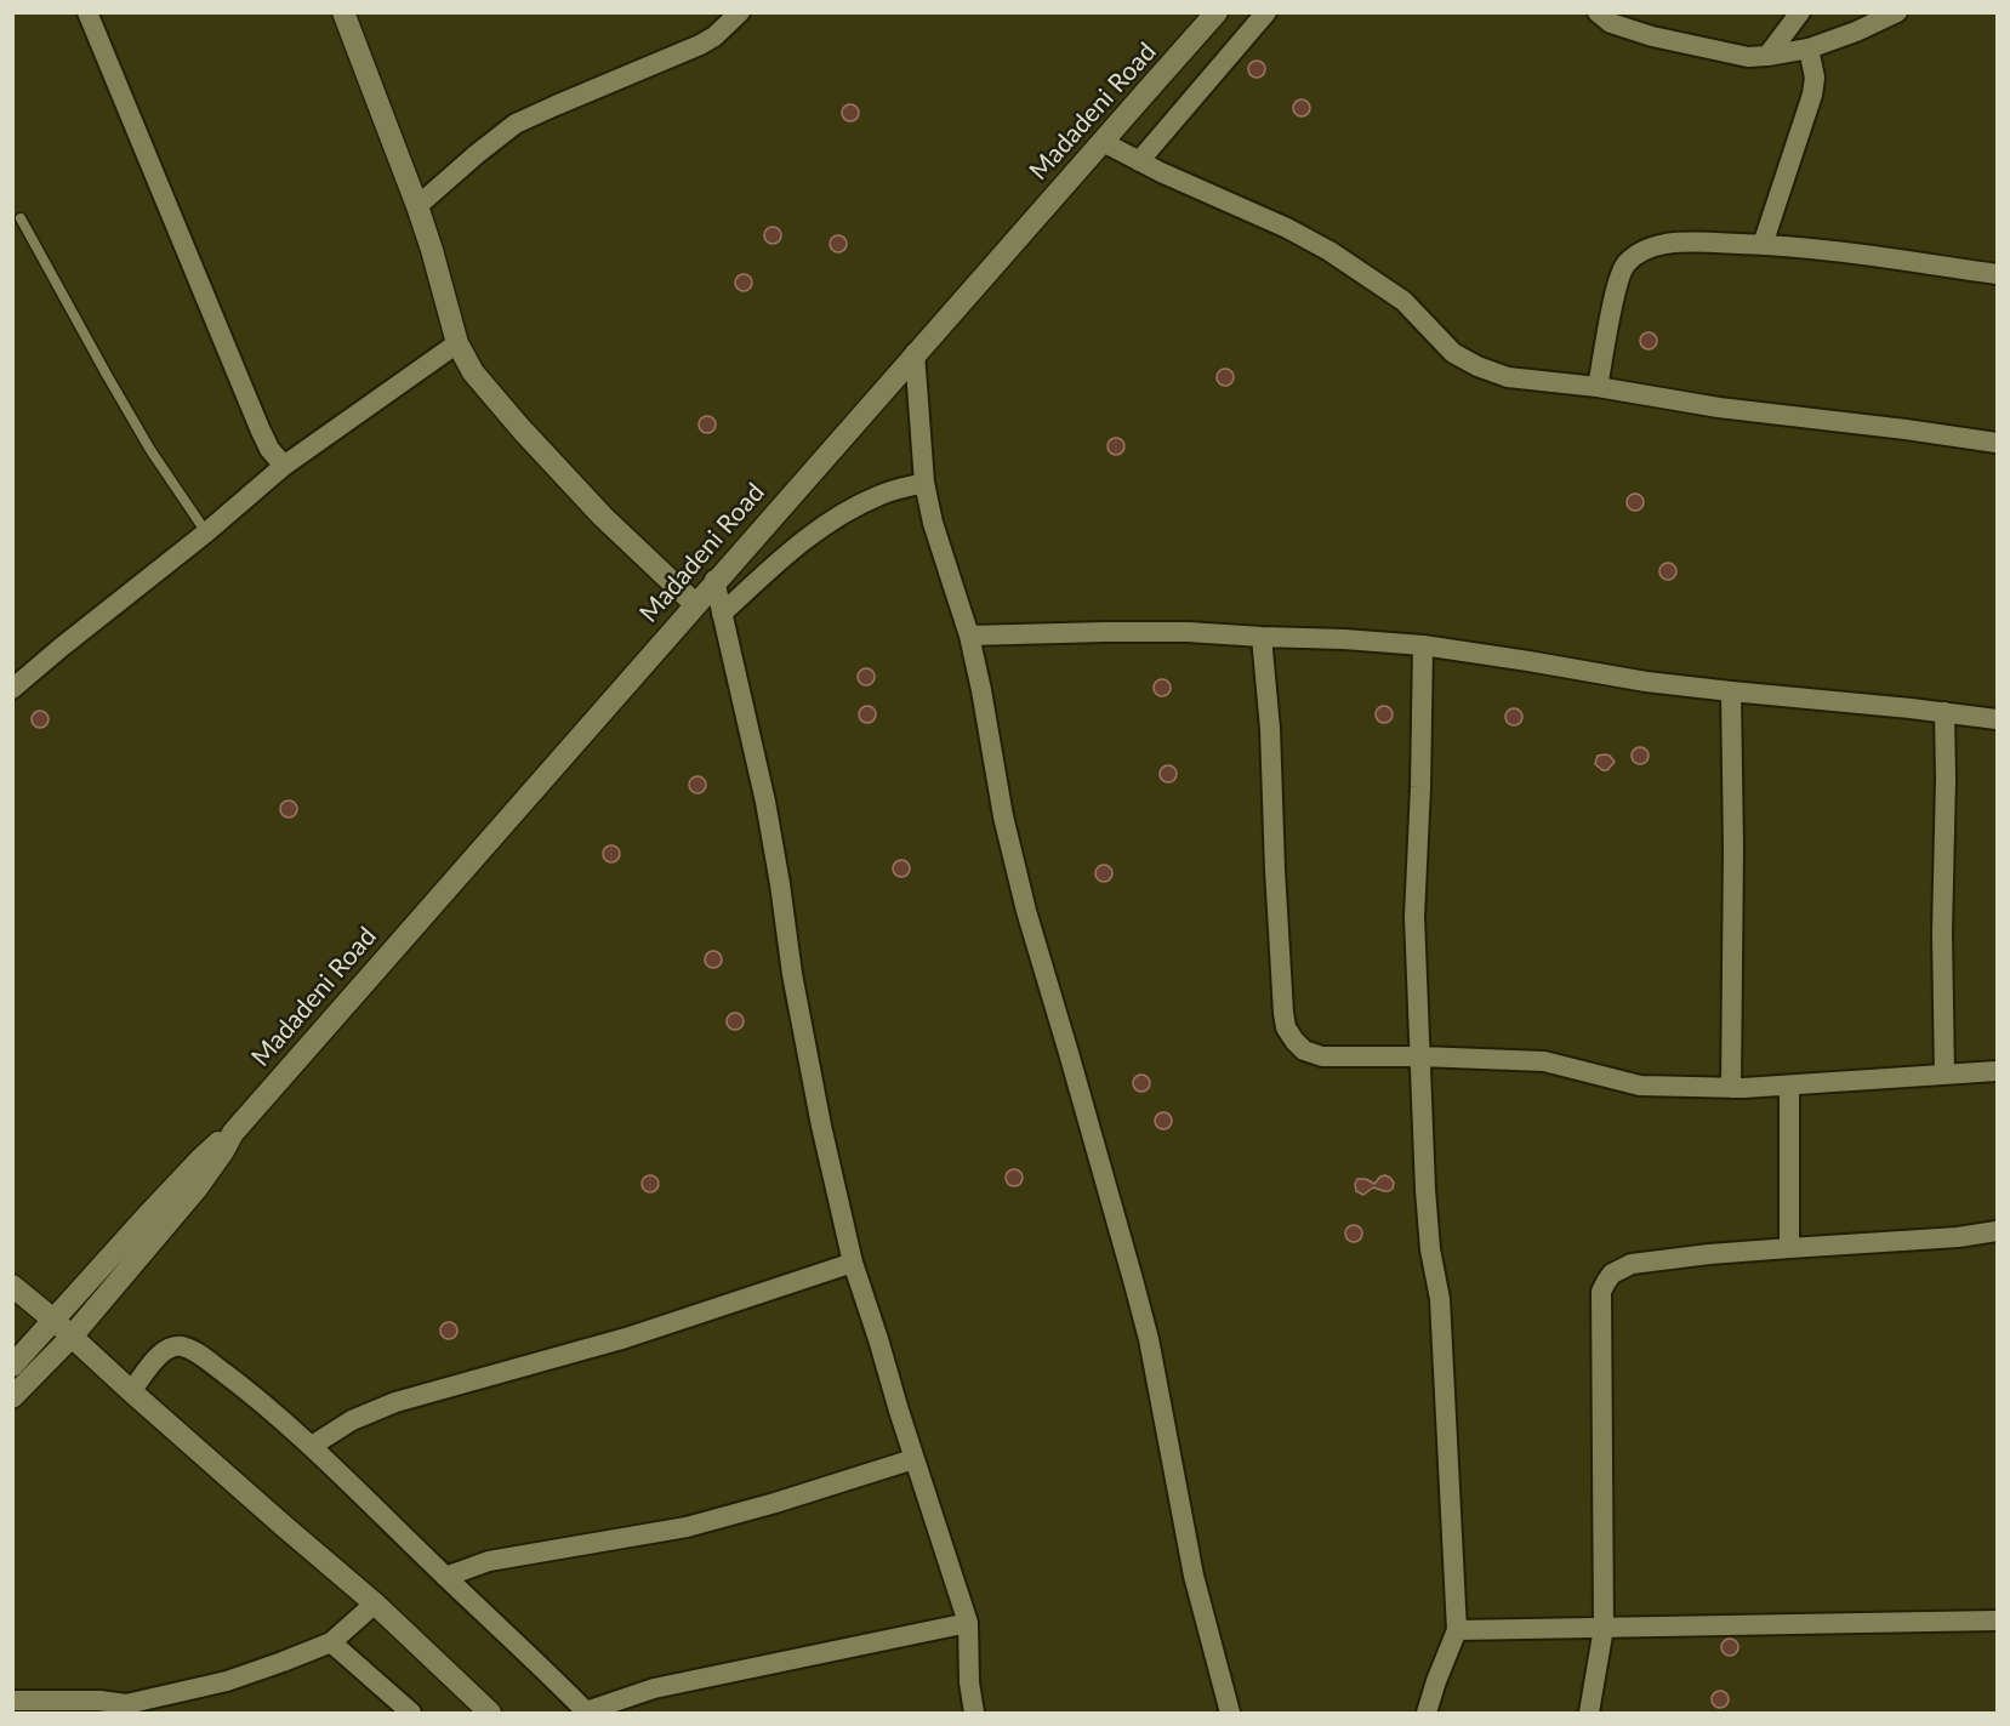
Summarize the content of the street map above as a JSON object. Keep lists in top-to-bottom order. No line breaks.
{"streets":{"street":["Madadeni Road"]}}
